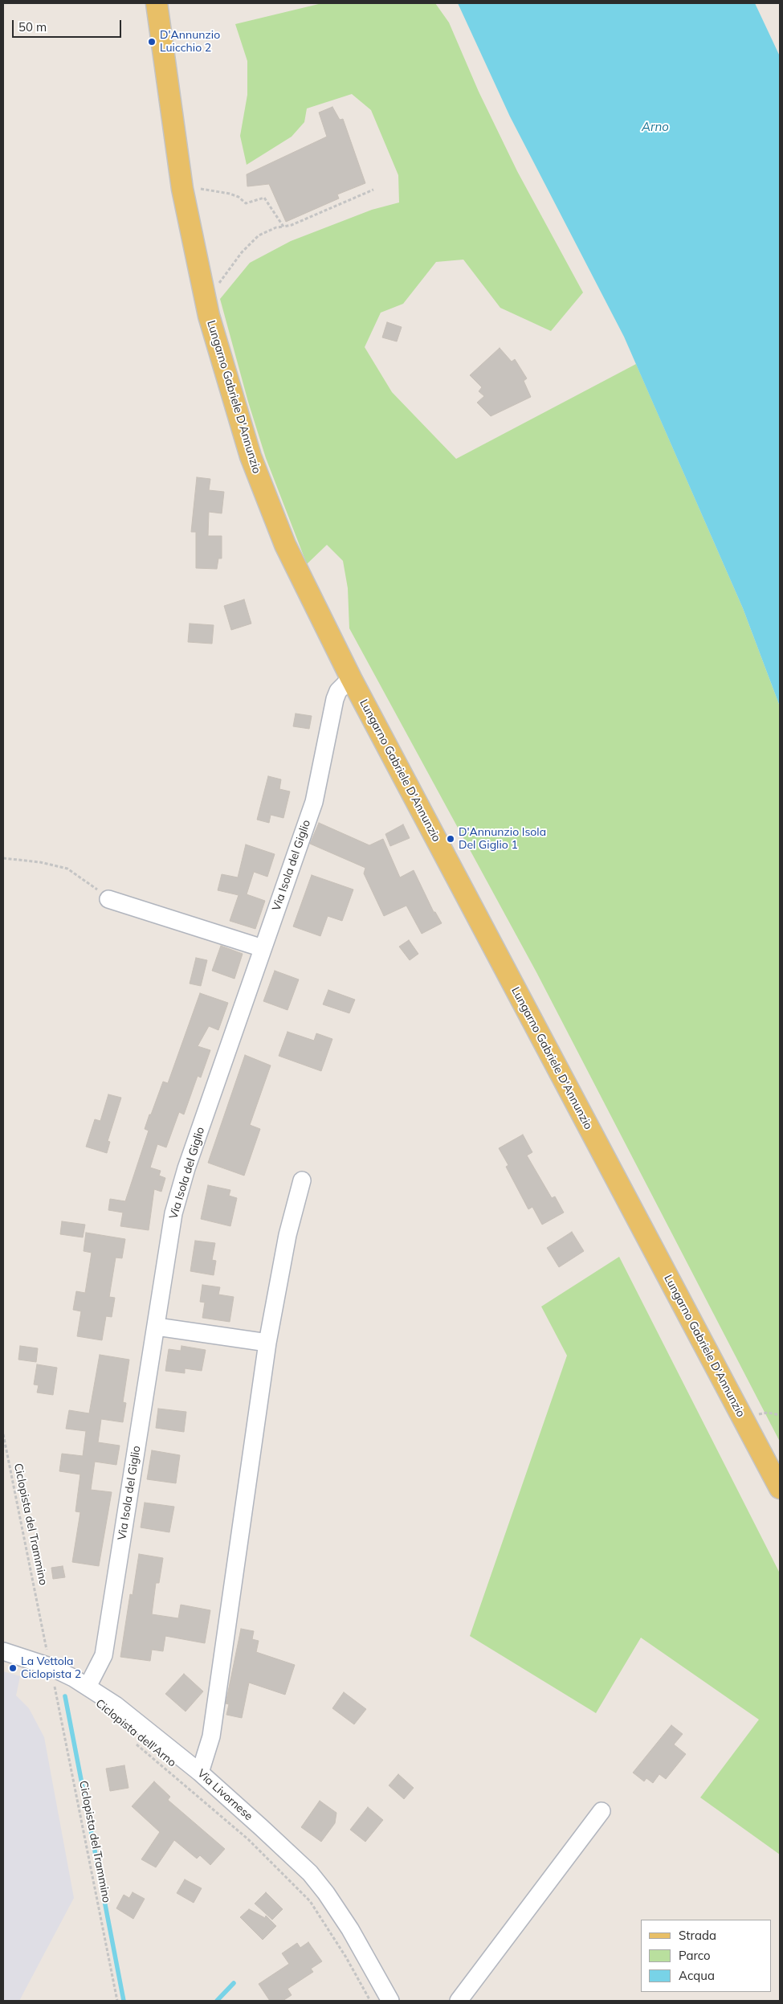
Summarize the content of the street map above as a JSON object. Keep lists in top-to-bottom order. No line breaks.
{"streets":{"main road":["Lungarno Gabriele D'Annunzio"],"street":["Via Isola del Giglio","Via Livornese"],"path":["Ciclopista del Trammino","Ciclopista dell'Arno"]},"crossings":[["Lungarno Gabriele D'Annunzio","Via Isola del Giglio"],["Via Isola del Giglio","Via Livornese"]],"water":["Arno"],"places":["D'Annunzio Luicchio 2","D'Annunzio Isola Del Giglio 1","La Vettola Ciclopista 2"],"legend":["Strada","Parco","Acqua"],"scale_bar":"50 m"}
